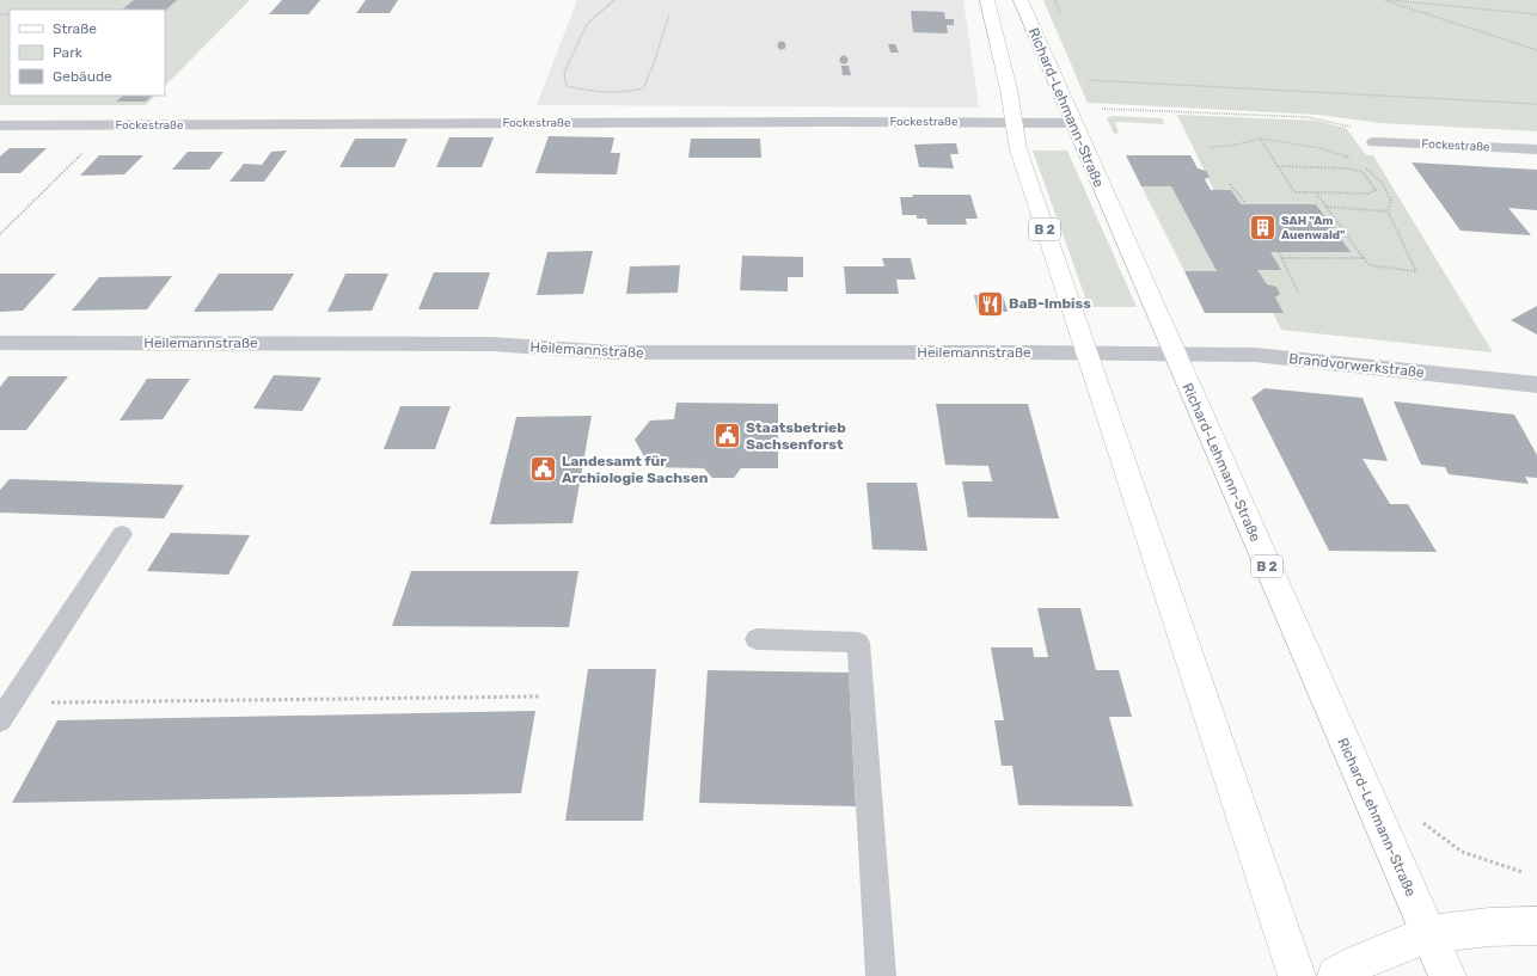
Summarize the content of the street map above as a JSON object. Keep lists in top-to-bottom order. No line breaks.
{"streets":{"main road":["Richard-Lehmann-Straße","B 2"],"street":["Fockestraße","Heilemannstraße","Brandvorwerkstraße"]},"crossings":[["Richard-Lehmann-Straße","Fockestraße"],["Richard-Lehmann-Straße","Heilemannstraße"],["Richard-Lehmann-Straße","Brandvorwerkstraße"],["Fockestraße","B 2"],["B 2","Heilemannstraße"],["Heilemannstraße","Brandvorwerkstraße"]],"places":{"building":["SAH \"Am Auenwald\""],"restaurant":["BaB-Imbiss"],"public building":["Staatsbetrieb Sachsenforst","Landesamt für Archiologie Sachsen"]},"legend":["Straße","Park","Gebäude"]}
